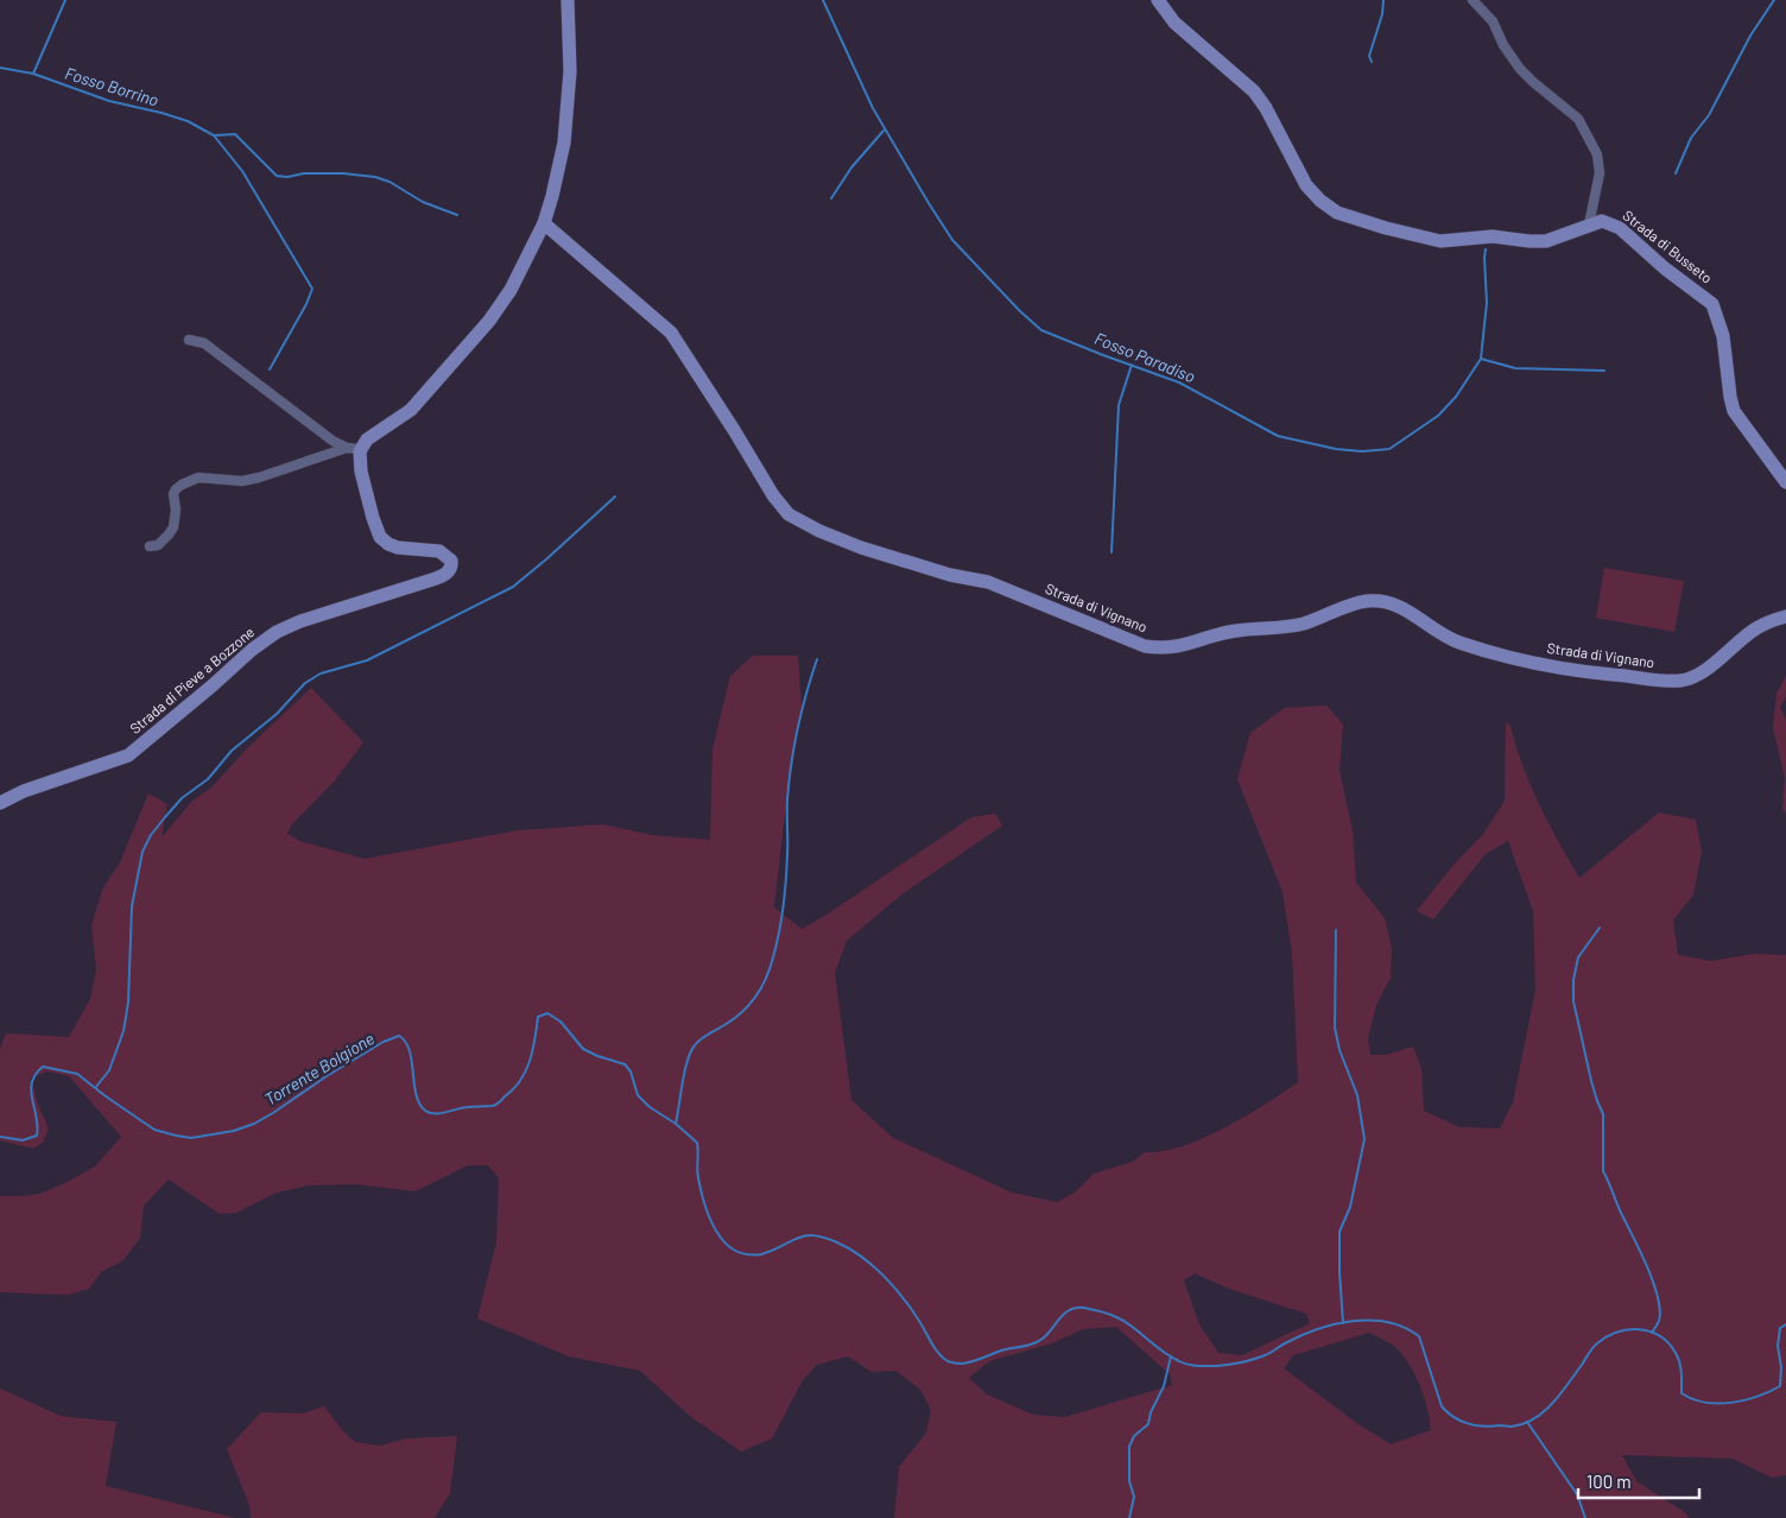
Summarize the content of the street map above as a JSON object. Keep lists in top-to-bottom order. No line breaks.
{"streets":{"street":["Strada di Busseto","Strada di Vignano","Strada di Pieve a Bozzone"]},"water":["Fosso Borrino","Fosso Paradiso","Torrente Bolgione"],"scale_bar":"100 m"}
